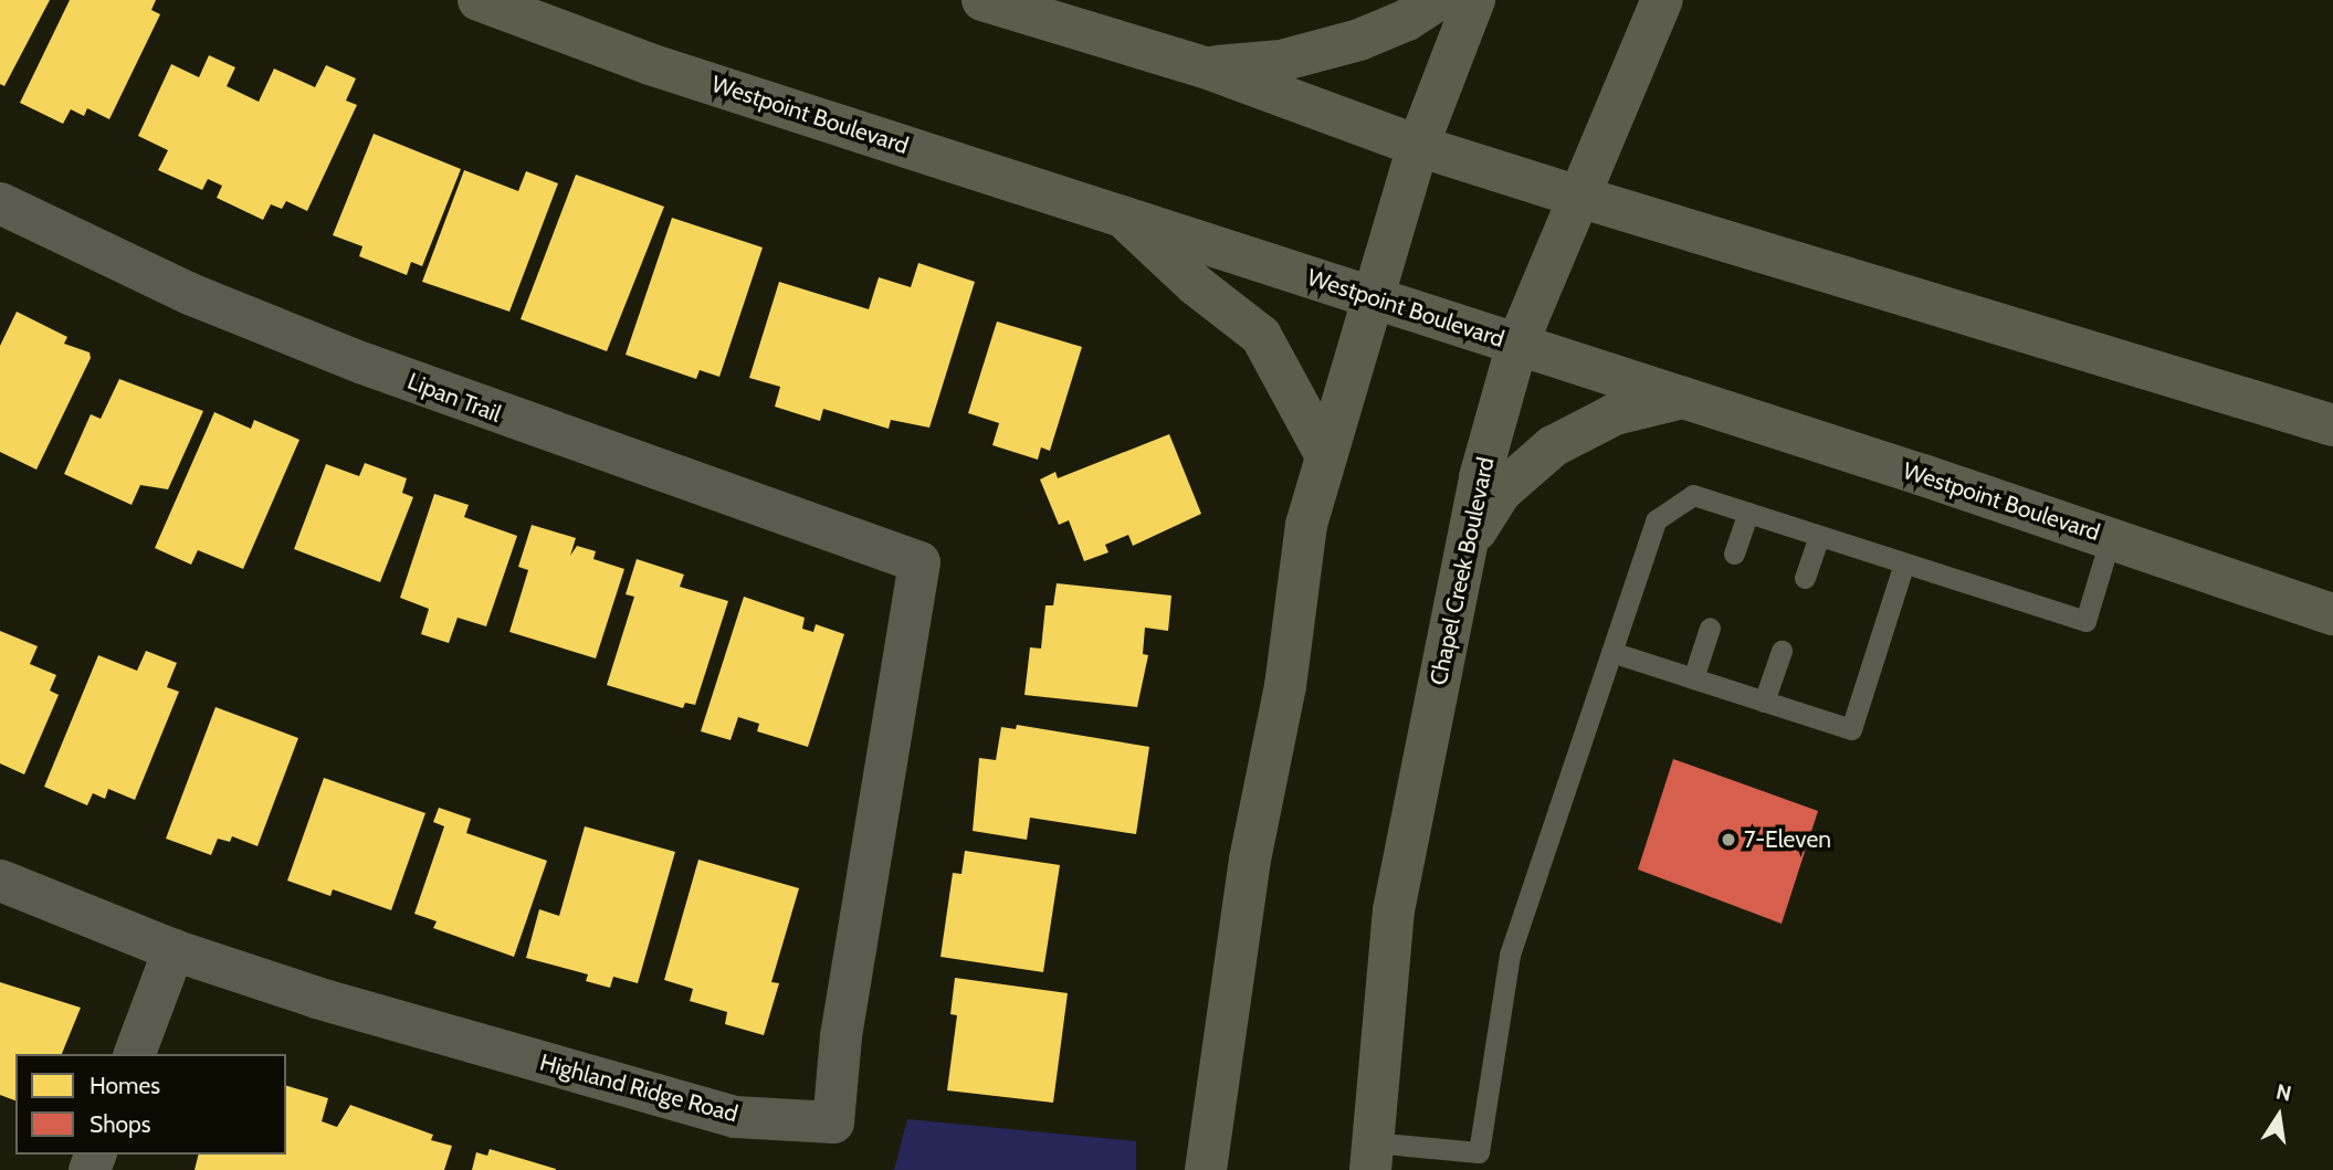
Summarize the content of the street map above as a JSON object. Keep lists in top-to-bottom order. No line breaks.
{"streets":{"main road":["Westpoint Boulevard","Chapel Creek Boulevard"],"street":["Lipan Trail","Highland Ridge Road"]},"crossings":[["Westpoint Boulevard","Chapel Creek Boulevard"],["Lipan Trail","Highland Ridge Road"]],"places":["7-Eleven"],"legend":["Homes","Shops"],"north":"top"}
